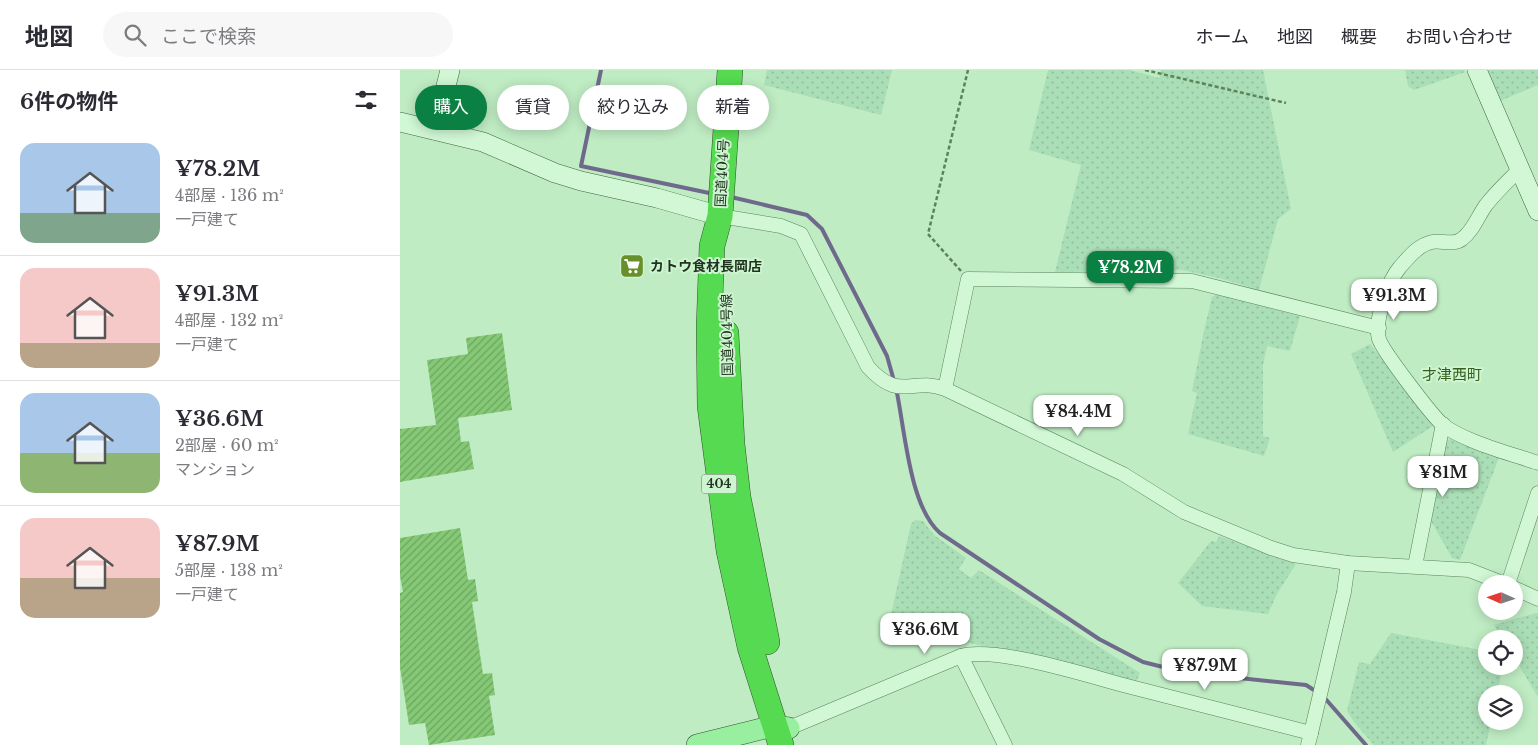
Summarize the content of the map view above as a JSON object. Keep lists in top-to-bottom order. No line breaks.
{"streets":{"highway":["国道404号","国道404号線","404"]},"crossings":[["国道404号","国道404号線"]],"districts":["才津西町"],"places":{"supermarket":["カトウ食材長岡店"]},"north":"left","page":{"header":"地図","search":"ここで検索","nav":["ホーム","地図","概要","お問い合わせ"],"heading":"6件の物件","chip":["購入","賃貸","絞り込み","新着"],"list":[{"name":"¥78.2M","note":"4部屋 · 136 m² · 一戸建て"},{"name":"¥91.3M","note":"4部屋 · 132 m² · 一戸建て"},{"name":"¥36.6M","note":"2部屋 · 60 m² · マンション"},{"name":"¥87.9M","note":"5部屋 · 138 m² · 一戸建て"}],"price":["¥78.2M","¥91.3M","¥84.4M","¥81M","¥36.6M","¥87.9M"]}}
